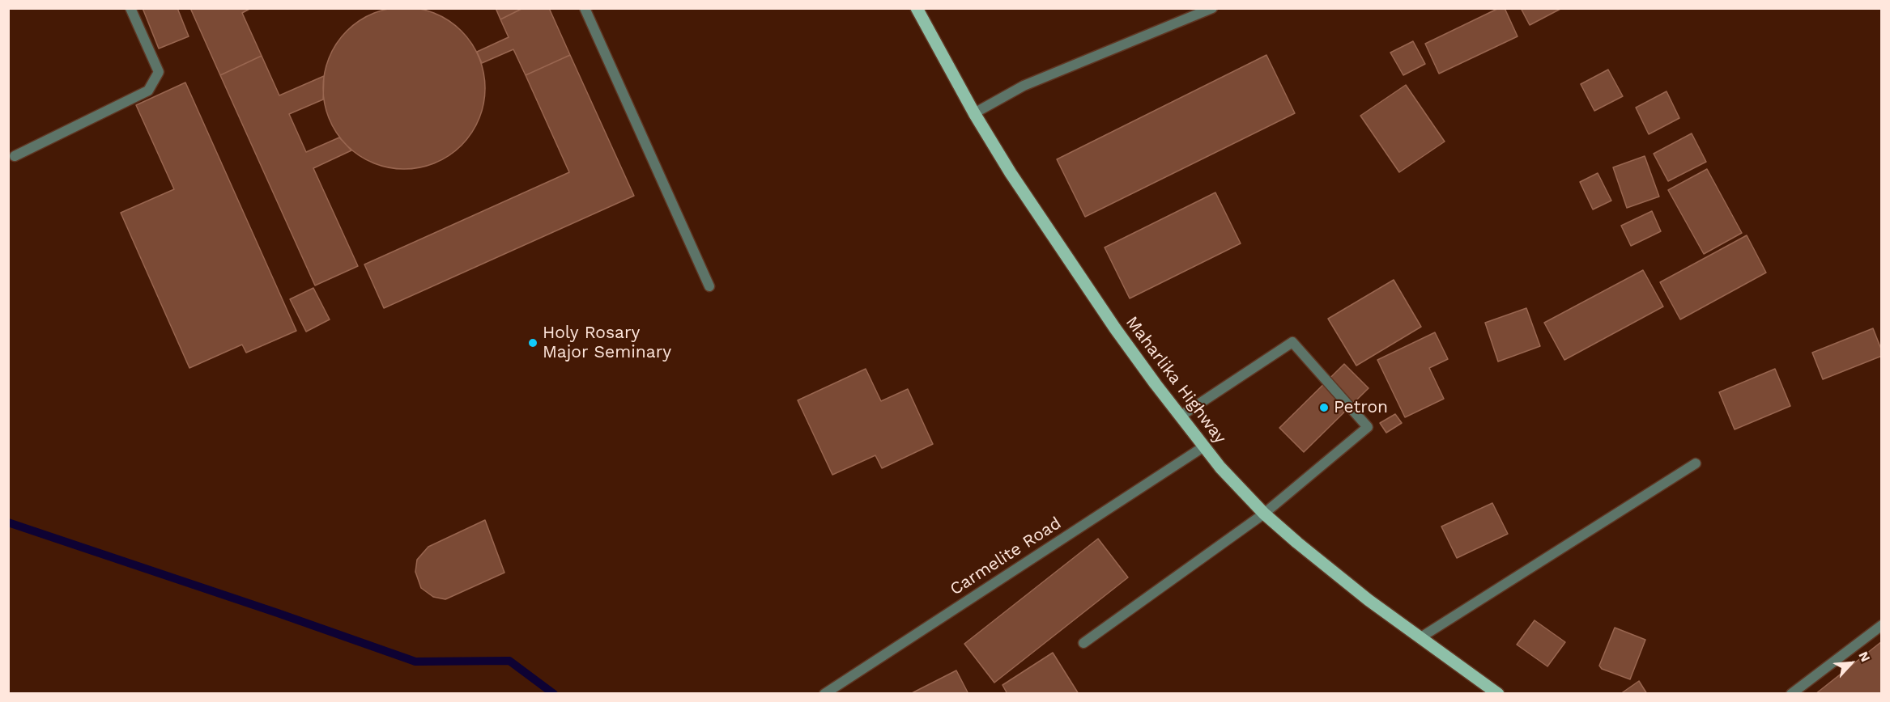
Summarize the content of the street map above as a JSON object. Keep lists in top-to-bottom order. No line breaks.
{"streets":{"main road":["Maharlika Highway"],"street":["Carmelite Road"]},"crossings":[["Maharlika Highway","Carmelite Road"]],"places":["Holy Rosary Major Seminary","Petron"],"north":"top right"}
